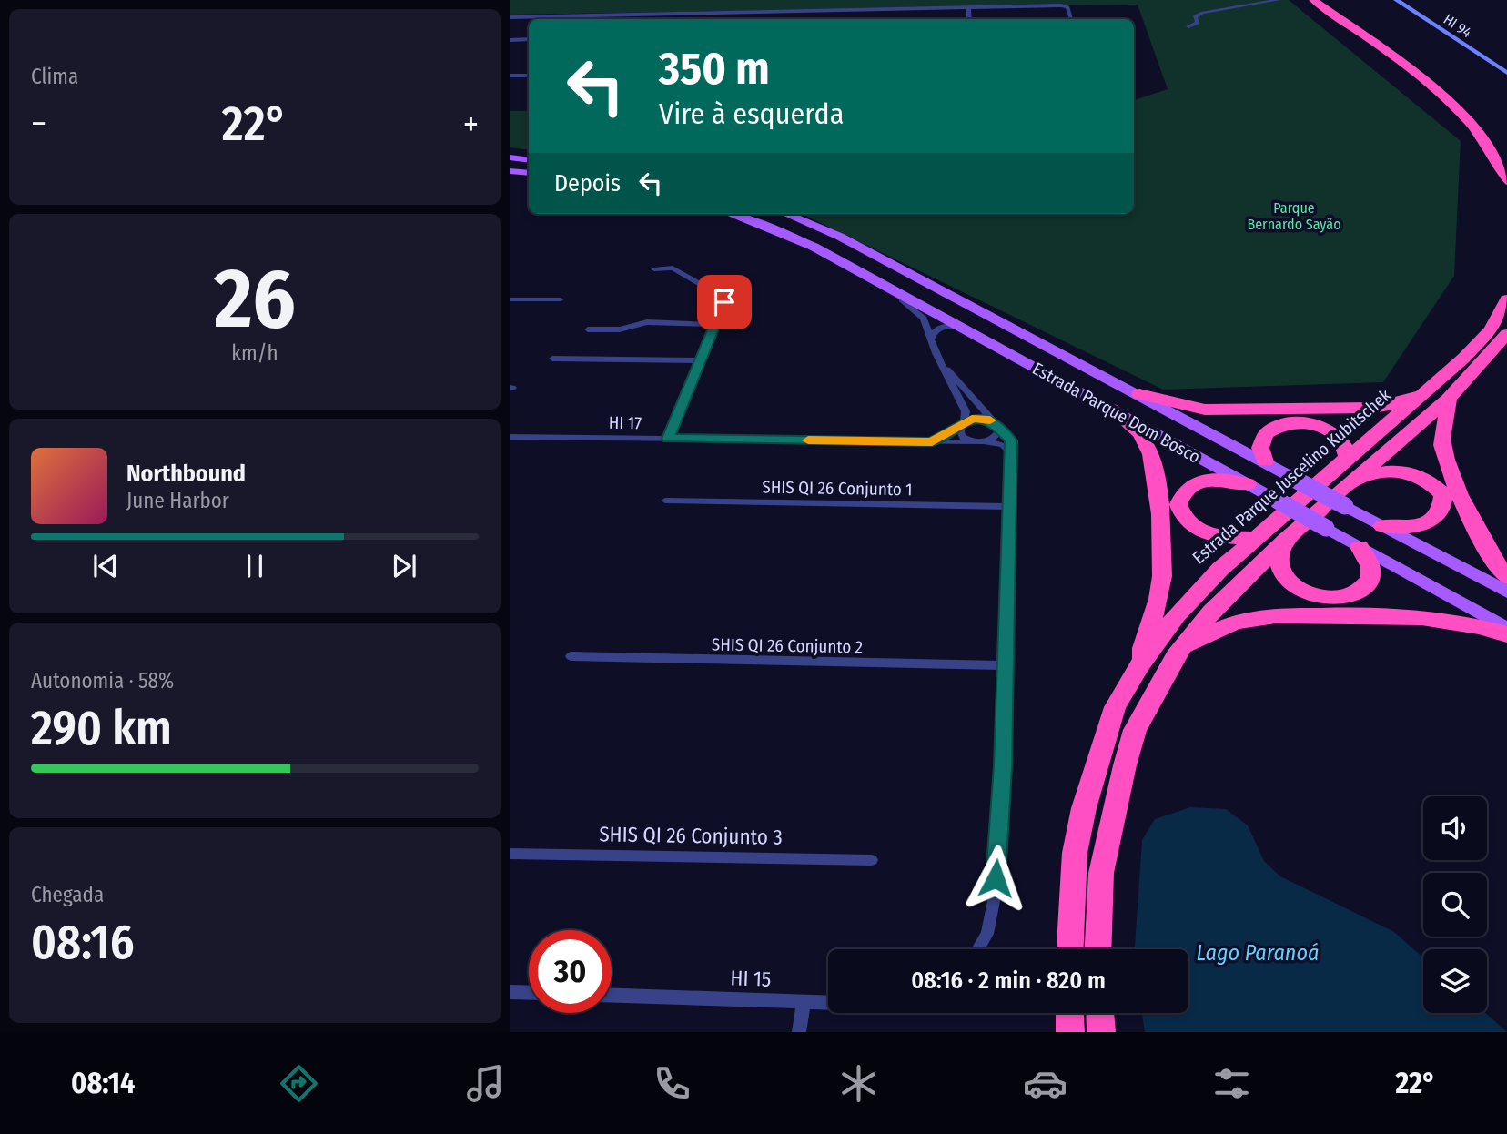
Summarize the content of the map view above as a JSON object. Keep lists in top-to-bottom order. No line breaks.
{"streets":{"highway":["Estrada Parque Juscelino Kubitschek"],"main road":["Estrada Parque Dom Bosco"],"street":["HI 94","HI 17","SHIS QI 26 Conjunto 1","SHIS QI 26 Conjunto 2","SHIS QI 26 Conjunto 3","HI 15"]},"water":["Lago Paranoá"],"parks":["Parque Bernardo Sayão"],"page":{"tile":["Clima",["26","km/h"],["Autonomia · 58%","290 km"],["Chegada","08:16"]],"turn":["350 m","Vire à esquerda"],"heat":["−","22°","+"],"then":"Depois","song":["Northbound","June Harbor"],"limit":"30","trip":"08:16 · 2 min · 820 m","tabs":["08:14","22°"]}}
